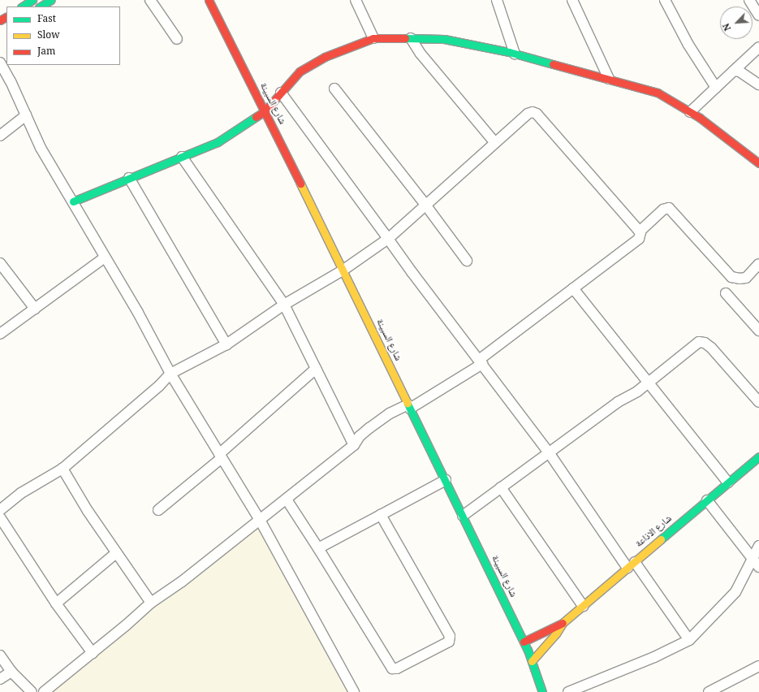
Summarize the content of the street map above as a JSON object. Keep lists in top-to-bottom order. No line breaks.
{"streets":{"street":["شارع السبينة","شارع الاذاعة"]},"crossings":[["شارع السبينة","شارع الاذاعة"]],"legend":["Fast","Slow","Jam"],"north":"bottom left"}
